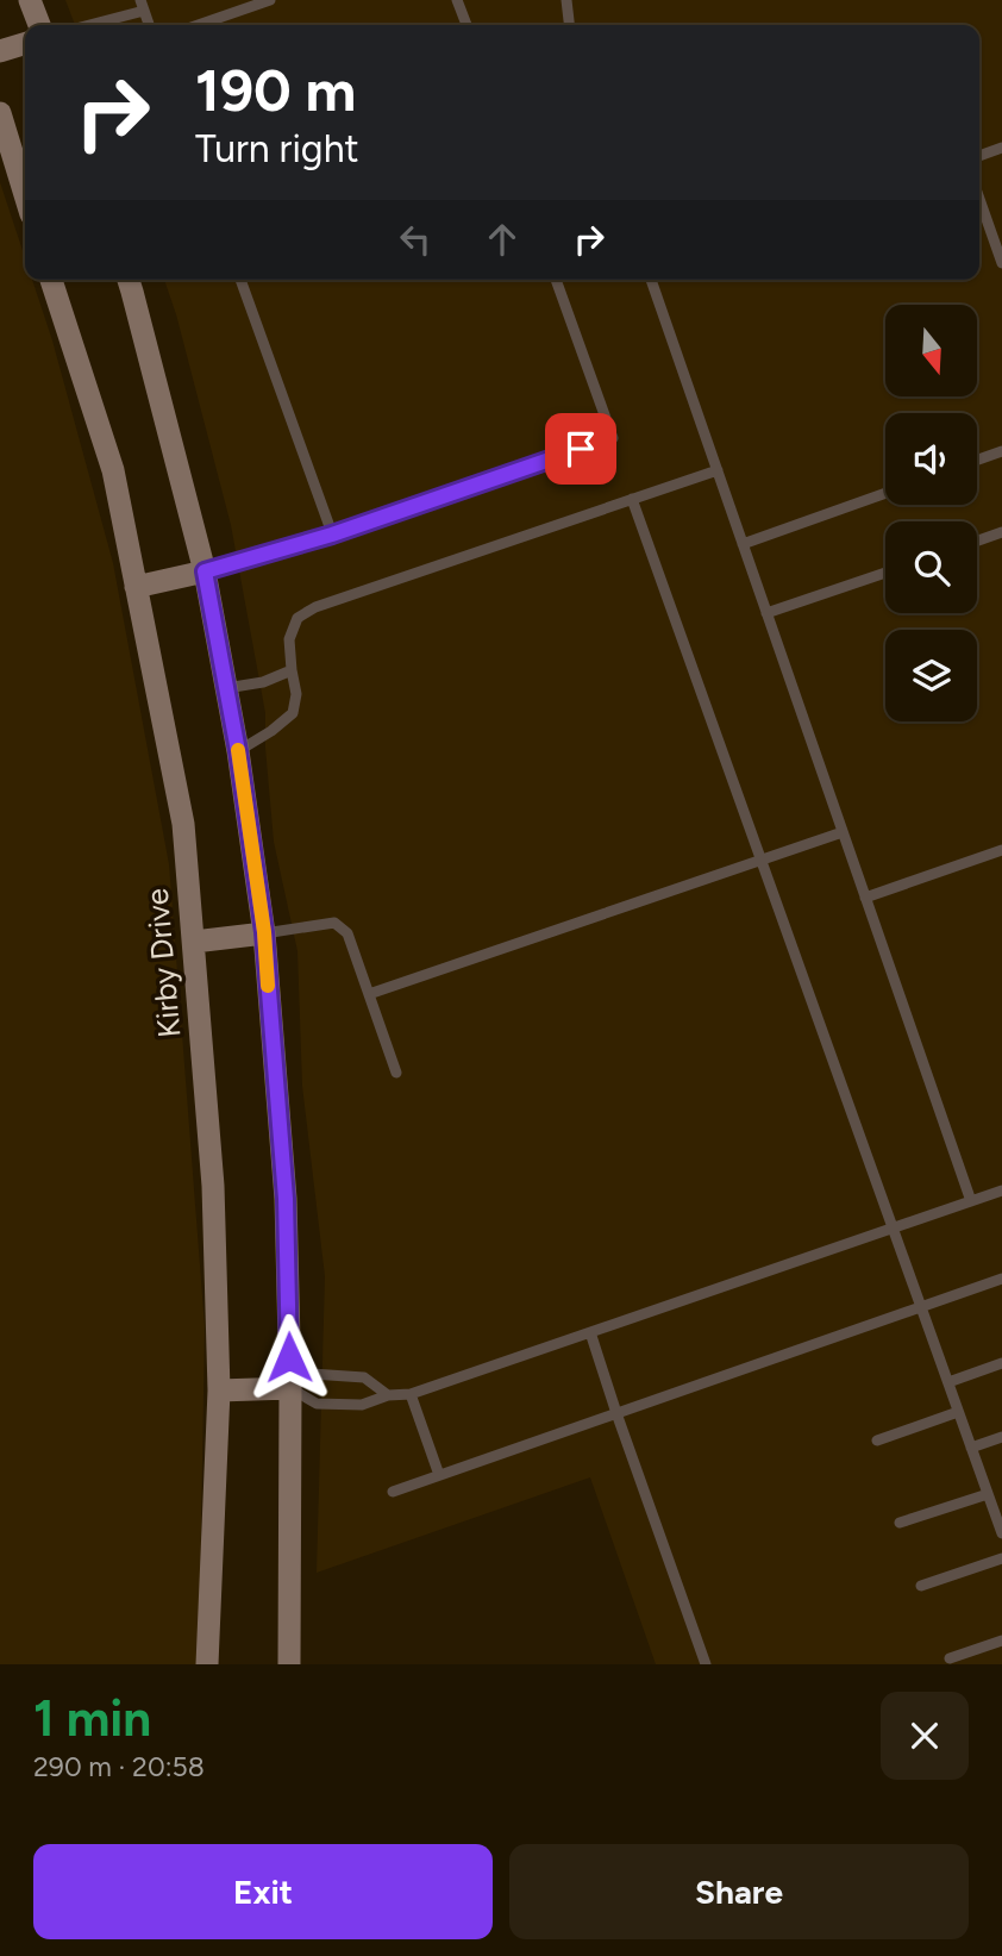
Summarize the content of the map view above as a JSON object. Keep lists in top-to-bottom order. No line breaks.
{"streets":{"main road":["Kirby Drive"]},"north":"bottom","page":{"turn":["190 m","Turn right"],"heading":["1 min","290 m · 20:58"],"buttons":["Exit","Share"]}}
